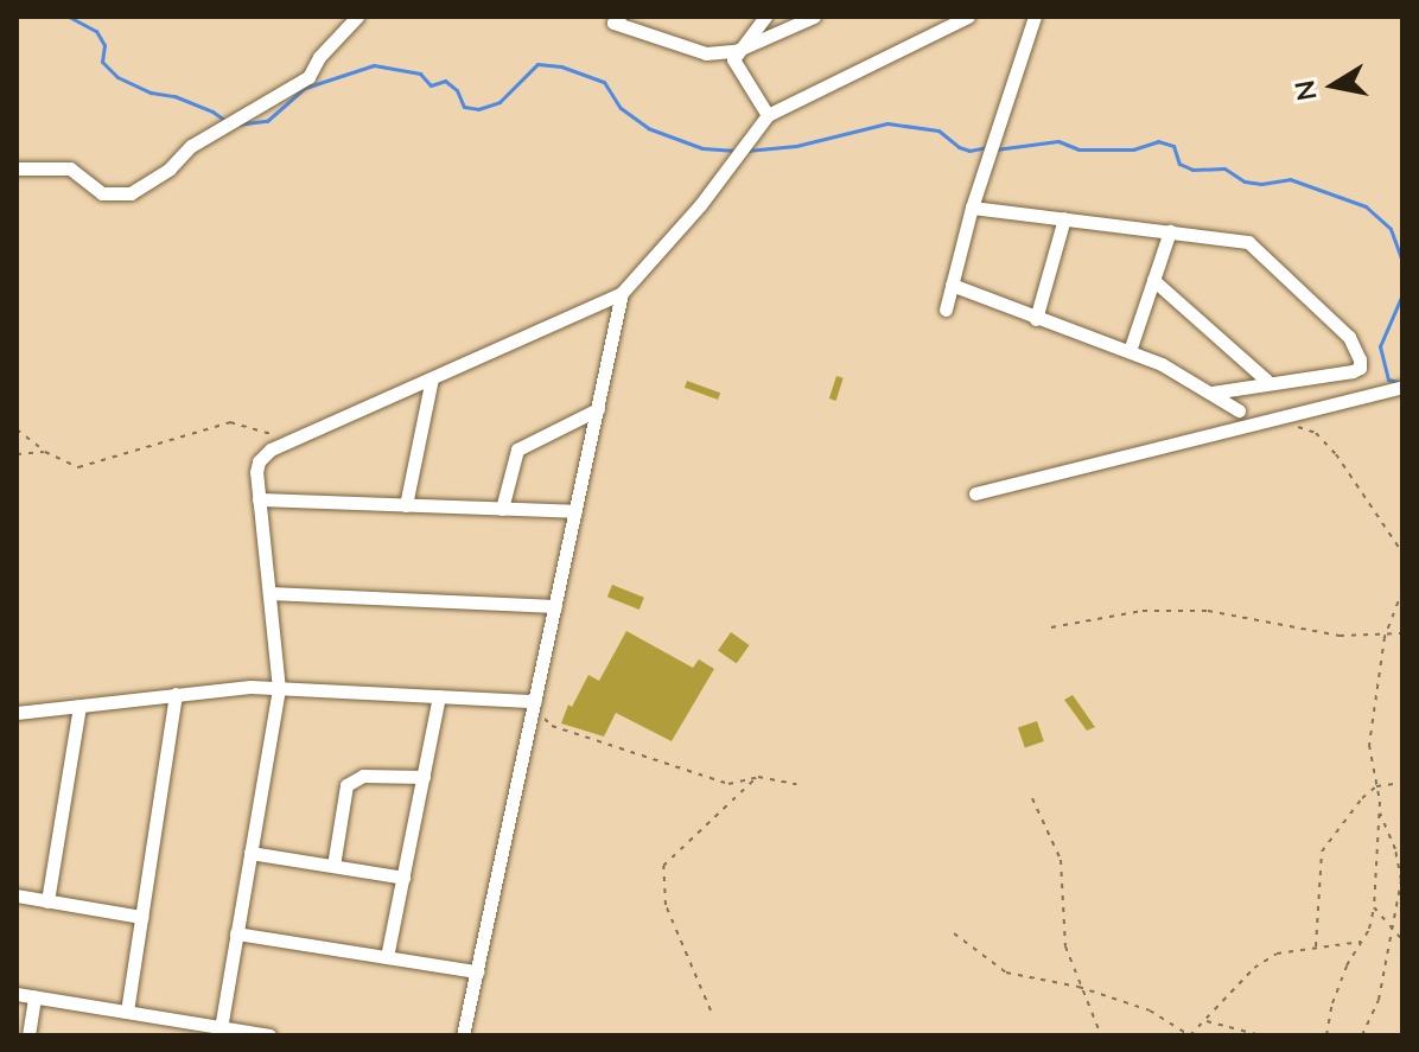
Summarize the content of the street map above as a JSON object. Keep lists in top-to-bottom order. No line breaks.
{"north":"left"}
